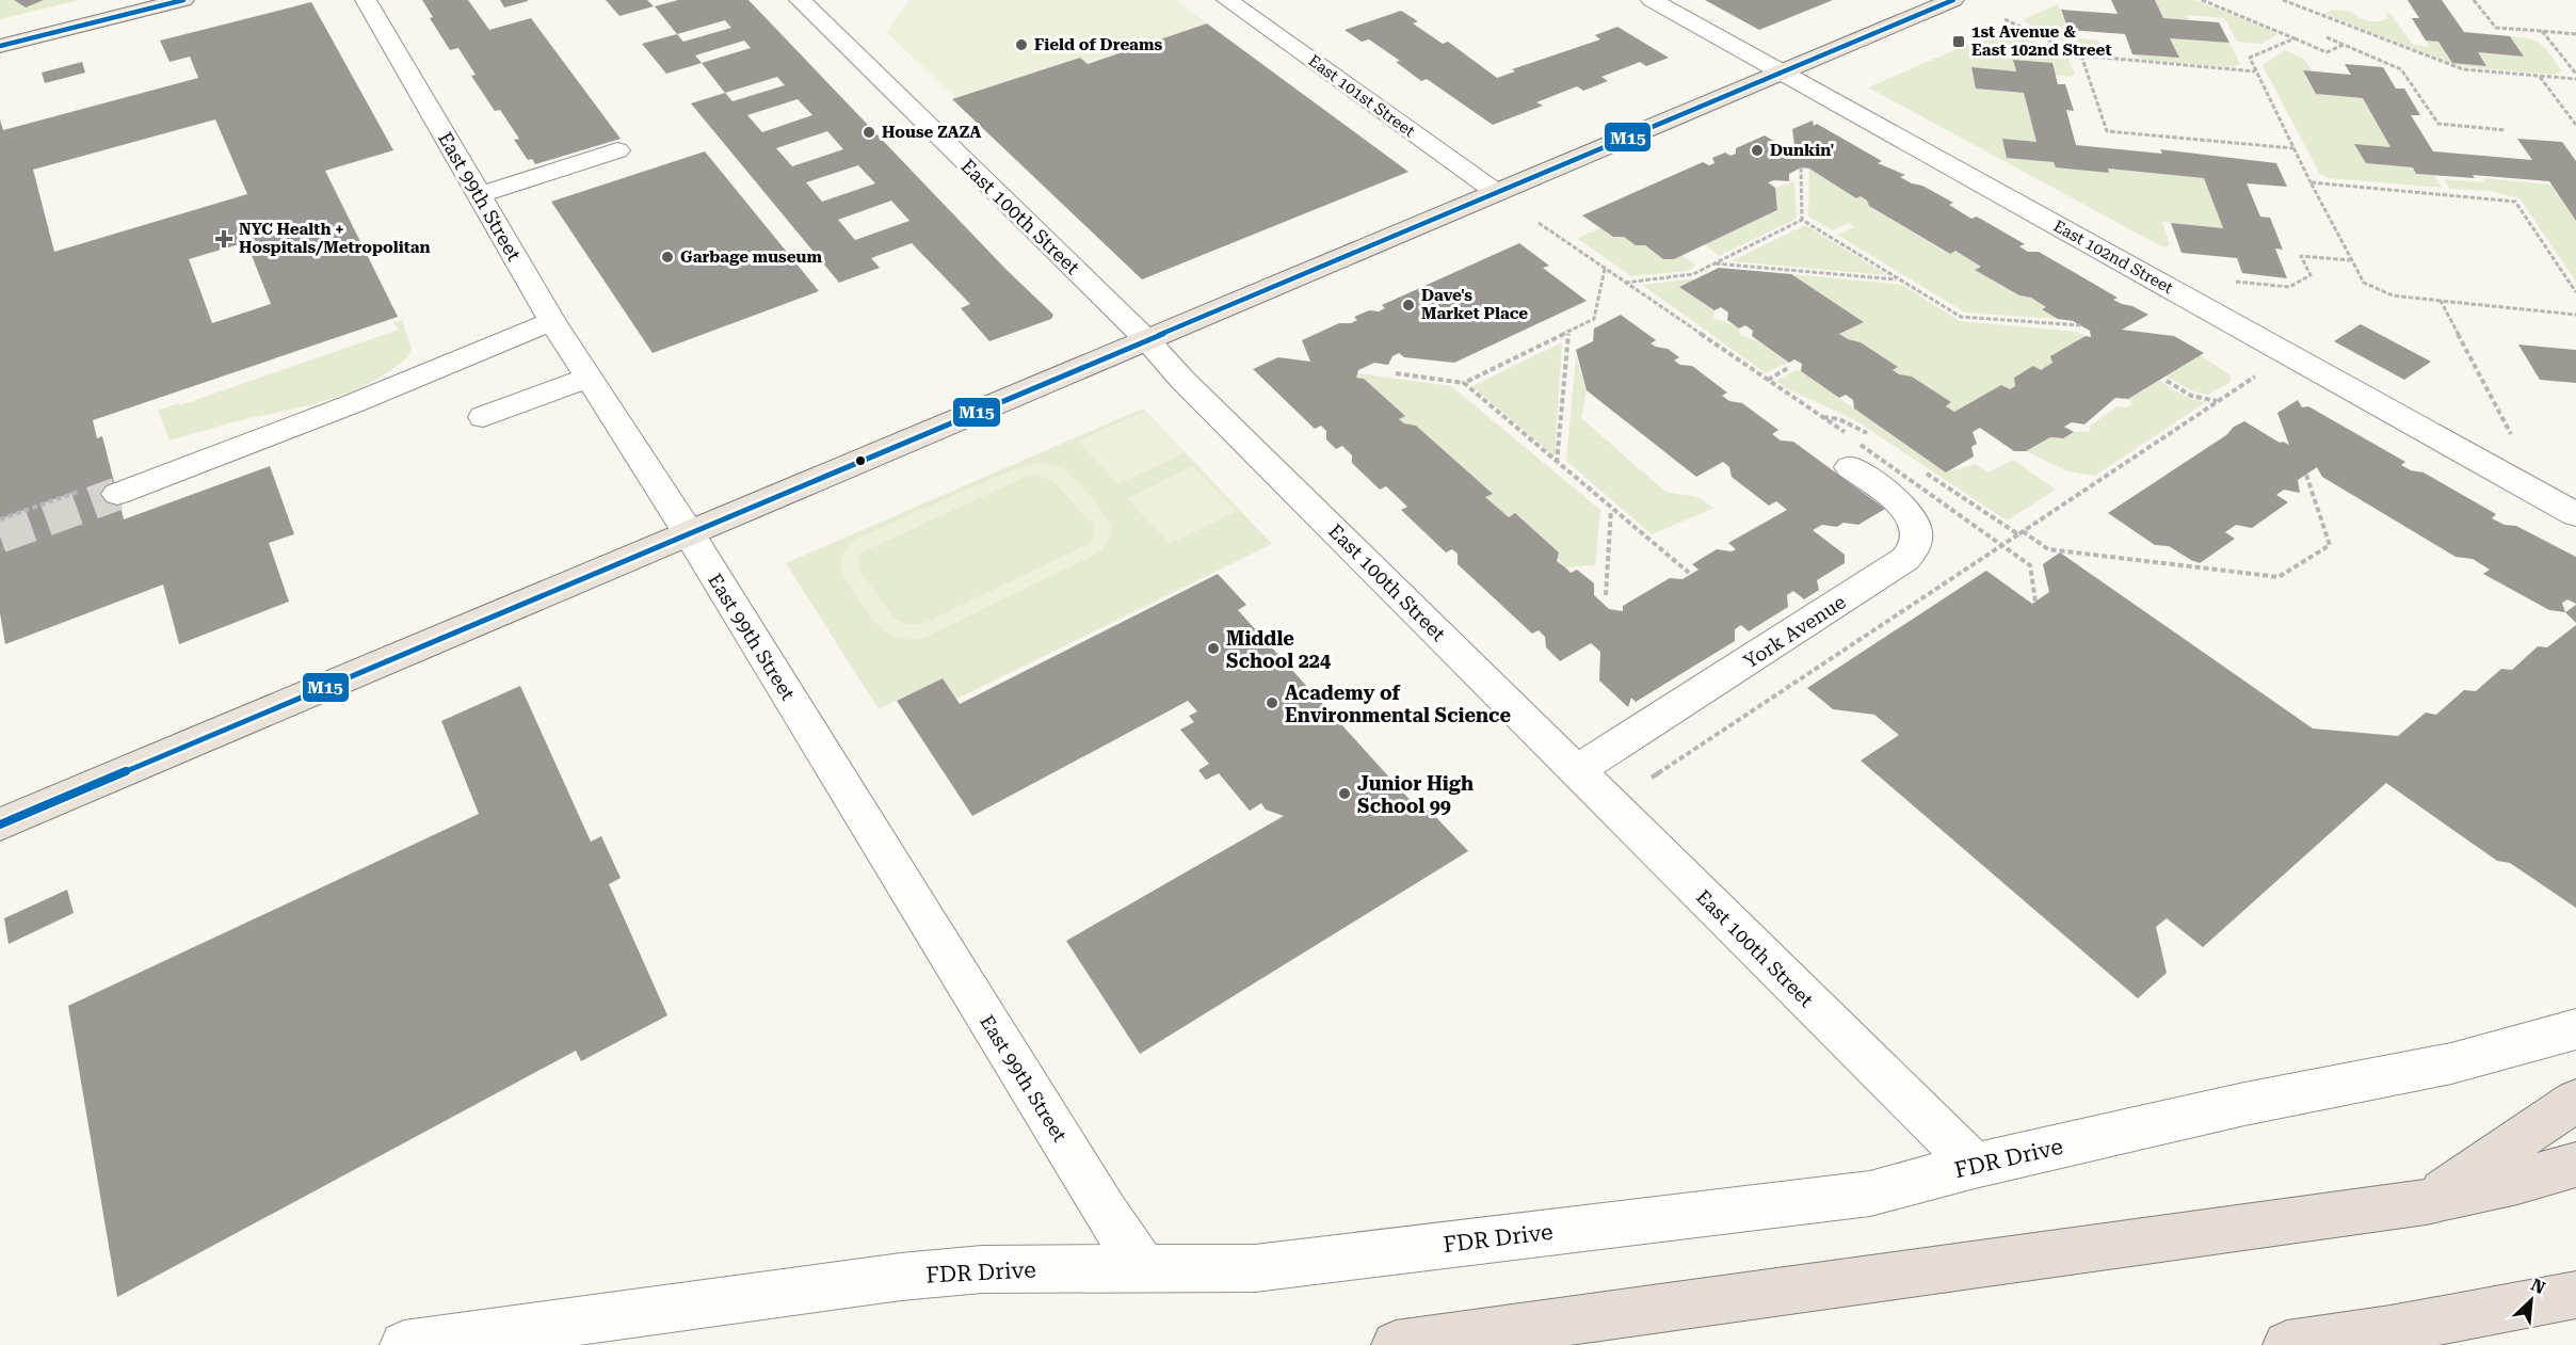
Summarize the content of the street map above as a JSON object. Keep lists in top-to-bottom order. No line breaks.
{"streets":{"street":["East 101st Street","East 99th Street","East 100th Street","East 102nd Street","York Avenue","FDR Drive"]},"crossings":[["East 99th Street","FDR Drive"],["East 100th Street","York Avenue"],["East 100th Street","FDR Drive"]],"places":{"transit":["1st Avenue & East 102nd Street"],"other":["Field of Dreams","House ZAZA","Dunkin'","Garbage museum","Dave's Market Place","Middle School 224","Academy of Environmental Science","Junior High School 99"],"health":["NYC Health + Hospitals/Metropolitan"]},"lines":["transit line M15"],"north":"top right"}
